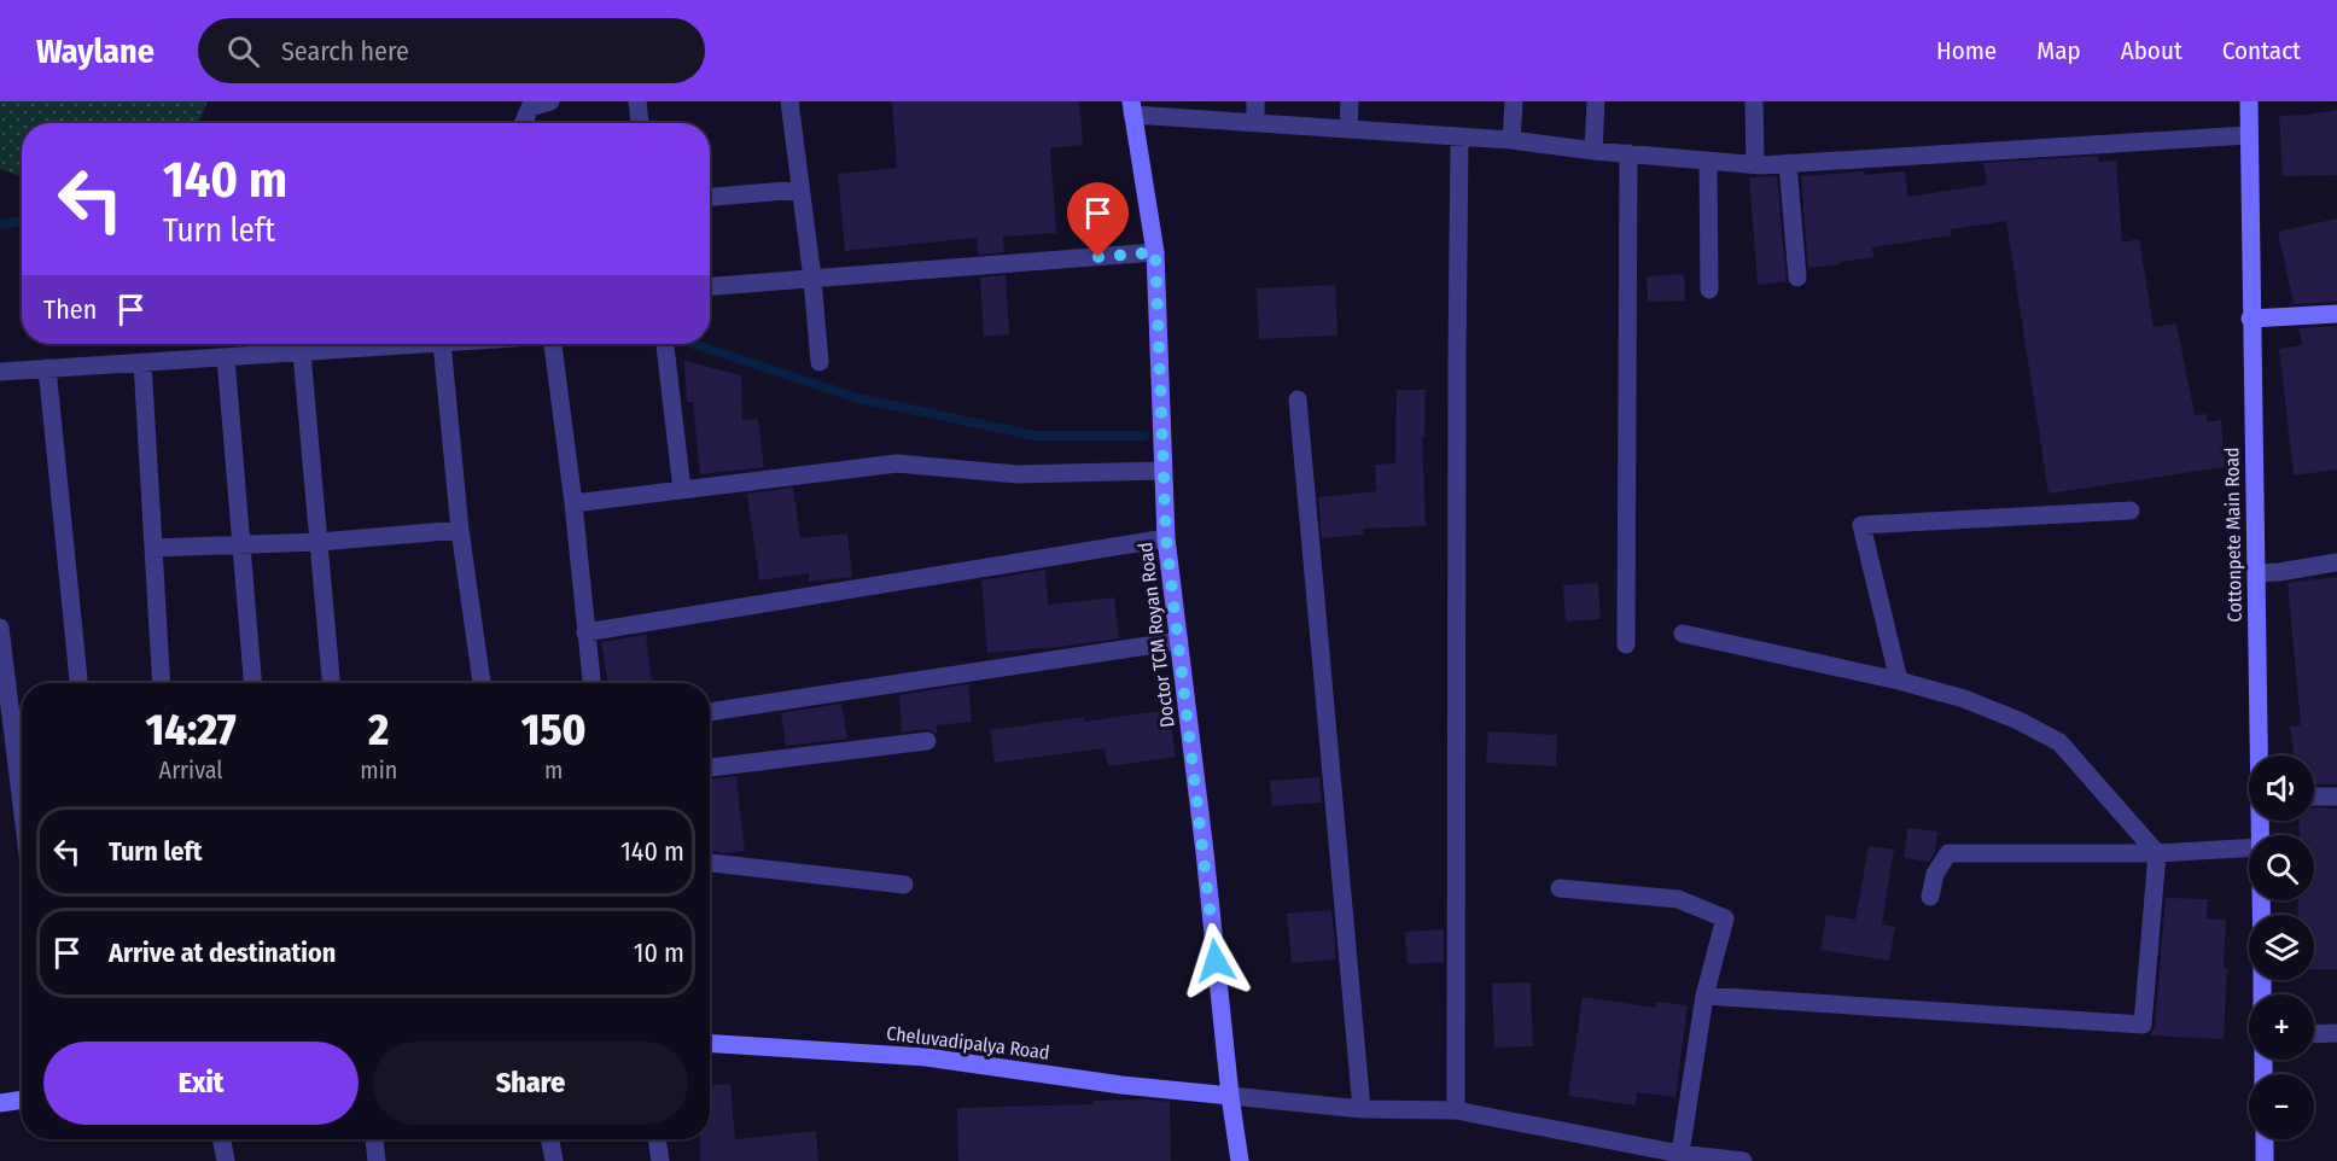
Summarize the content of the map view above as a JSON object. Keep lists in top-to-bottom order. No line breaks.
{"streets":{"main road":["Cottonpete Main Road","Doctor TCM Royan Road","Cheluvadipalya Road"]},"crossings":[["Doctor TCM Royan Road","Cheluvadipalya Road"]],"page":{"header":"Waylane","search":"Search here","nav":["Home","Map","About","Contact"],"turn":["140 m","Turn left"],"then":"Then","eta":["14:27","Arrival","2","min","150","m"],"map_buttons":["+","−"],"list":[{"name":"Turn left","value":"140 m"},{"name":"Arrive at destination","value":"10 m"}],"buttons":["Exit","Share"]}}
